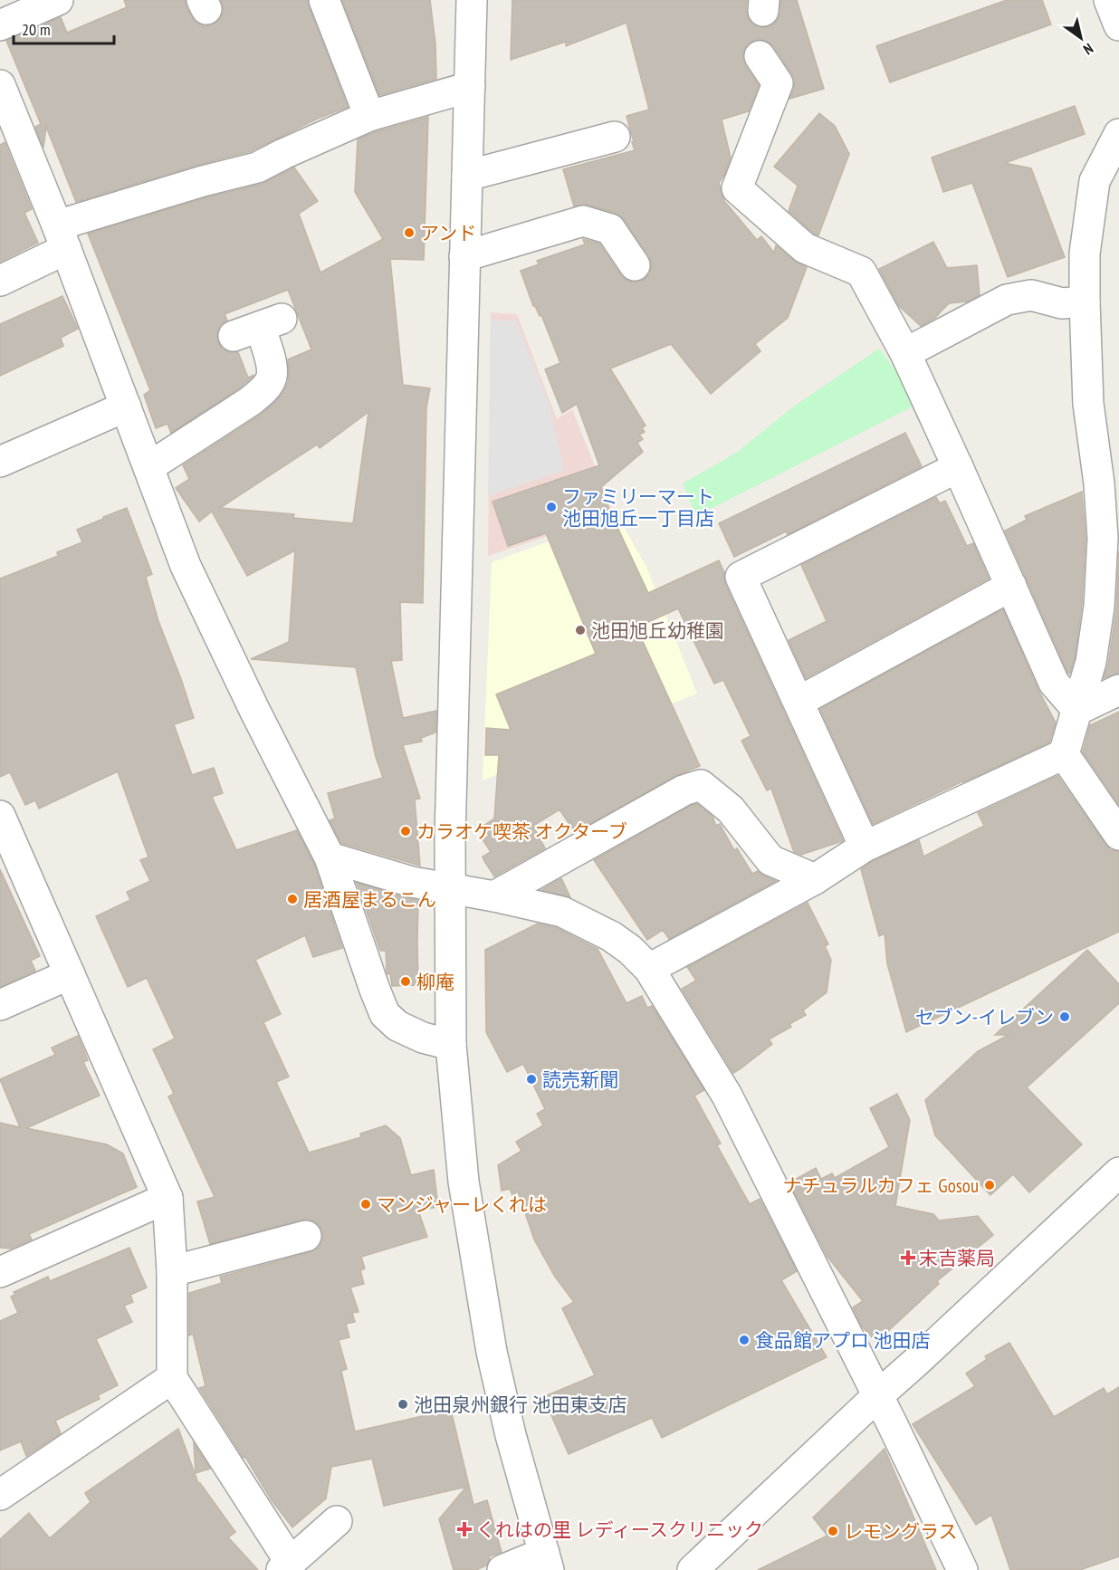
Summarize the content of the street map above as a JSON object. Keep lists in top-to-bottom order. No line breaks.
{"places":{"other":["アンド","ファミリーマート 池田旭丘一丁目店","池田旭丘幼稚園","カラオケ喫茶 オクターブ","居酒屋まるこん","柳庵","セブン-イレブン","読売新聞","ナチュラルカフェ Gosou","マンジャーレくれは","食品館アプロ 池田店","池田泉州銀行 池田東支店","レモングラス"],"health":["末吉薬局","くれはの里 レディースクリニック"]},"scale_bar":"20 m","north":"bottom right"}
